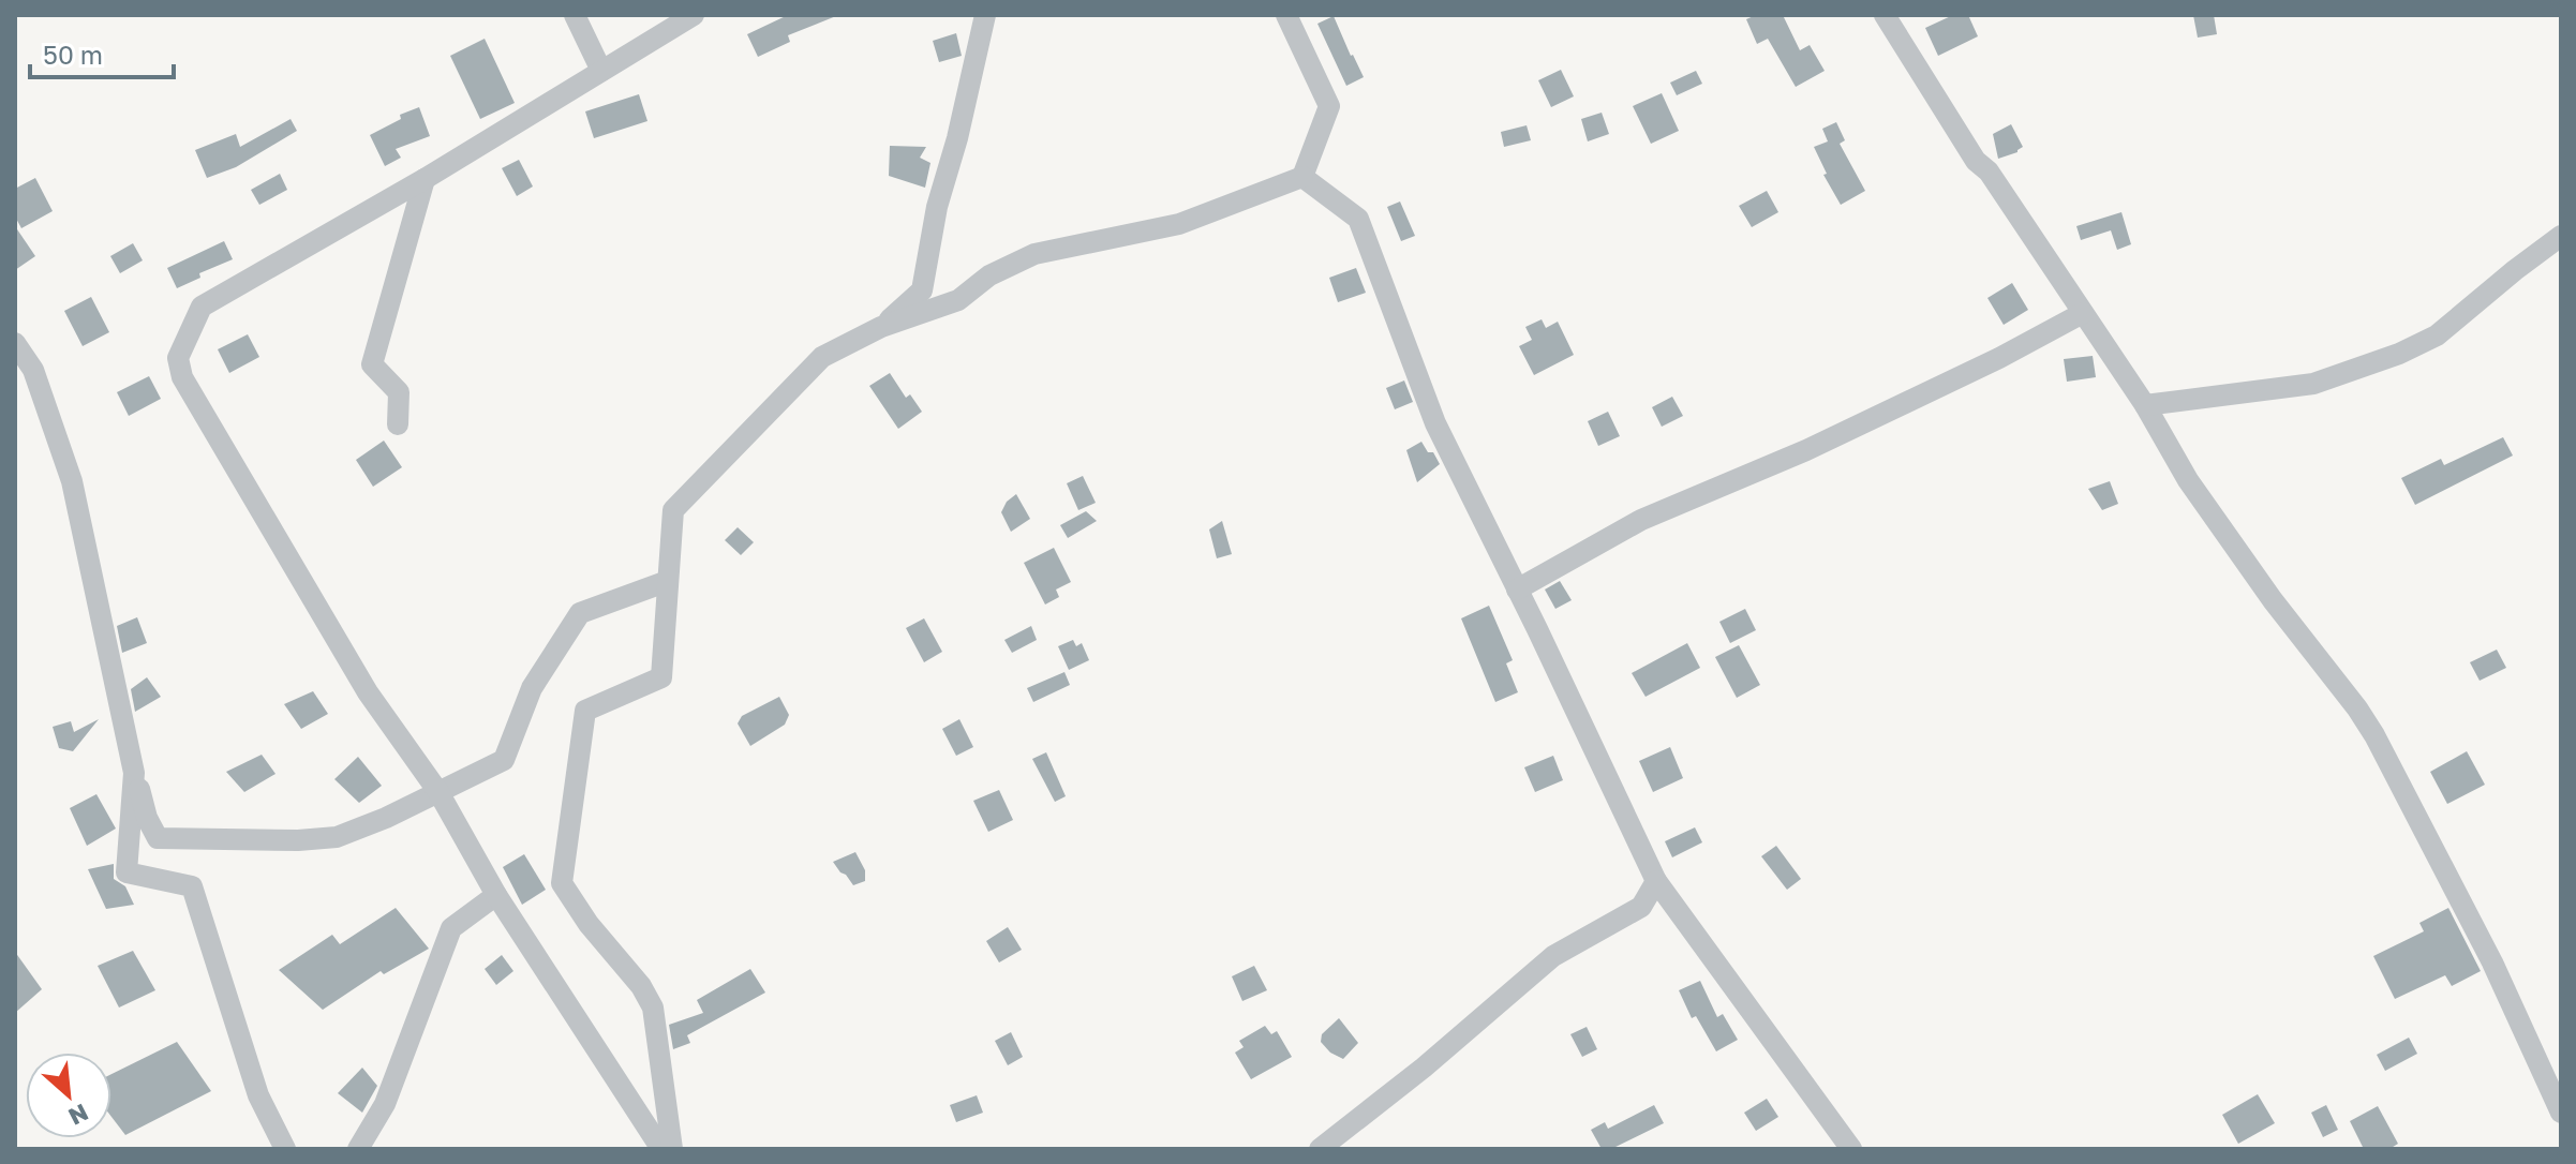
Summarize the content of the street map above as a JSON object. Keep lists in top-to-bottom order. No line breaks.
{"scale_bar":"50 m","north":"bottom right"}
